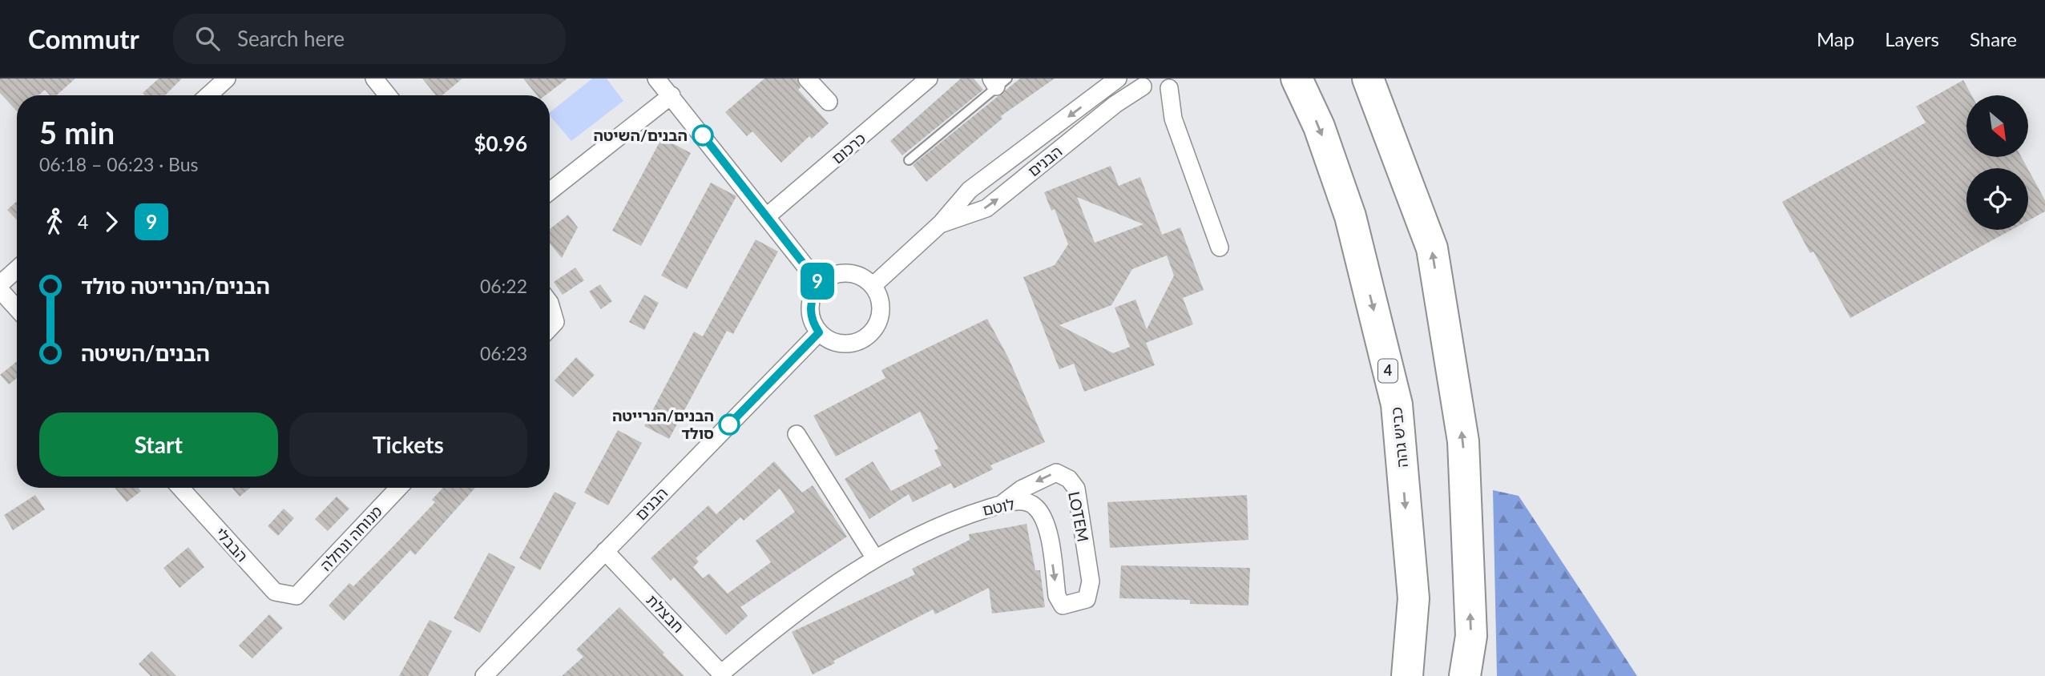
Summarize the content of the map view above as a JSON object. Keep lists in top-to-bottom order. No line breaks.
{"streets":{"highway":["4","כביש גהה"],"street":["כרכום","הבנים","לוטם","LOTEM","מנוחה ונחלה","הבבלי","חבצלת"]},"crossings":[["הבנים","חבצלת"],["לוטם","LOTEM"],["לוטם","חבצלת"],["מנוחה ונחלה","הבבלי"]],"places":["הבנים/השיטה","הבנים/הנרייטה סולד"],"lines":["bus line 9"],"north":"bottom right","page":{"header":"Commutr","search":"Search here","nav":["Map","Layers","Share"],"on_map":"9","heading":["5 min","06:18 – 06:23 · Bus","$0.96"],"legs":["4","9"],"list":[{"name":"הבנים/הנרייטה סולד","value":"06:22"},{"name":"הבנים/השיטה","value":"06:23"}],"buttons":["Start","Tickets"]}}
